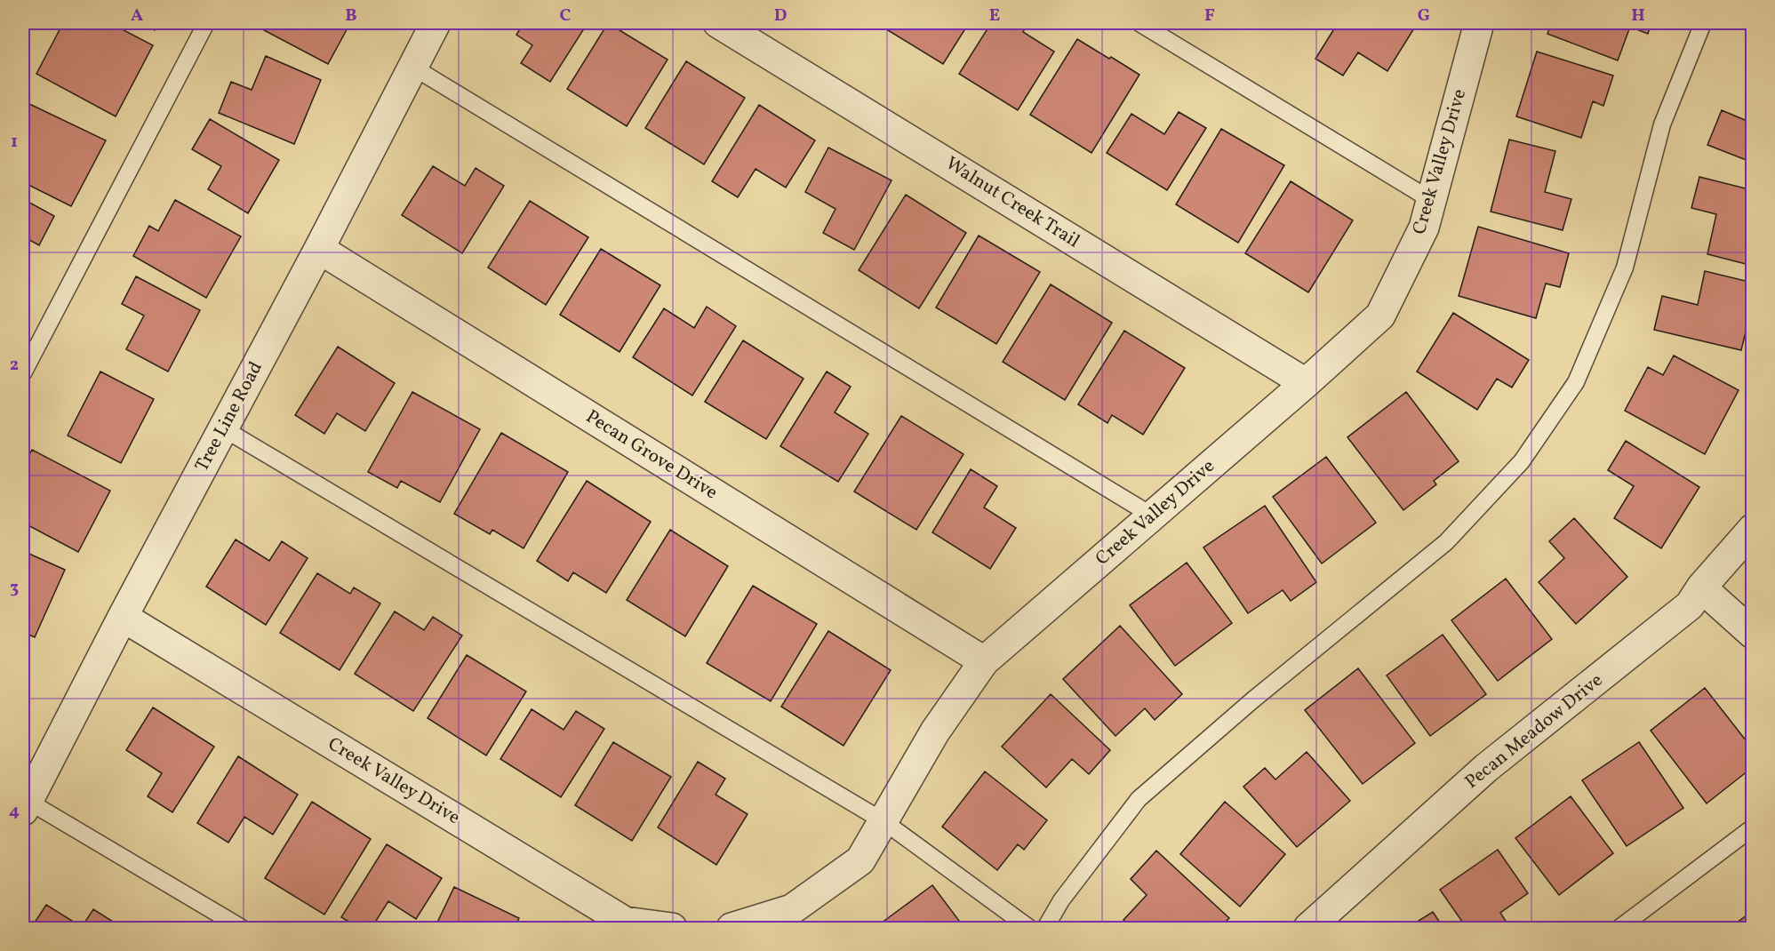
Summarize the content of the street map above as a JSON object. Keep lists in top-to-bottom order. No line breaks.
{"streets":{"street":["Creek Valley Drive","Walnut Creek Trail","Tree Line Road","Pecan Grove Drive","Pecan Meadow Drive"]},"crossings":[["Creek Valley Drive","Walnut Creek Trail"],["Creek Valley Drive","Tree Line Road"],["Creek Valley Drive","Pecan Grove Drive"],["Tree Line Road","Pecan Grove Drive"]],"grid":{"columns":["A","B","C","D","E","F","G","H"],"rows":["1","2","3","4"]}}
